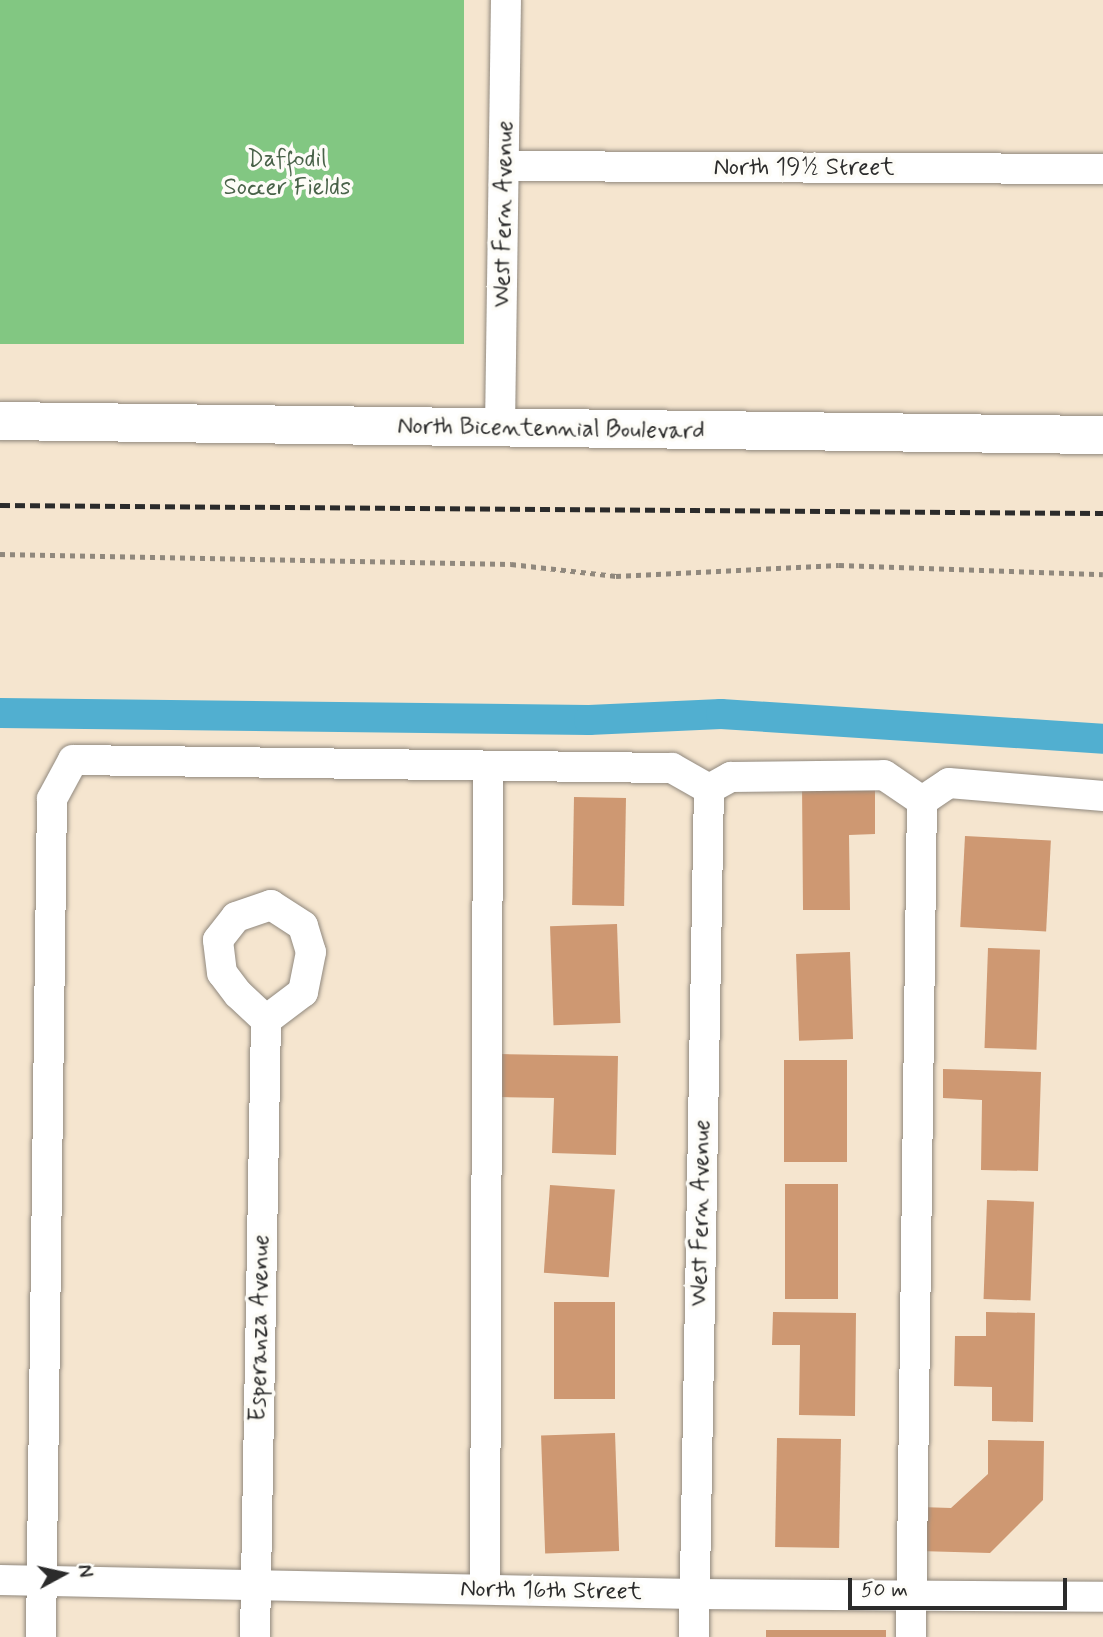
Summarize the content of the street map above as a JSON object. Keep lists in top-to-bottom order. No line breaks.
{"streets":{"main road":["North Bicentennial Boulevard"],"street":["North 19½ Street","West Fern Avenue","Esperanza Avenue","North 16th Street"]},"crossings":[["North 19½ Street","West Fern Avenue"],["West Fern Avenue","North Bicentennial Boulevard"],["West Fern Avenue","North 16th Street"],["Esperanza Avenue","North 16th Street"]],"parks":["Daffodil Soccer Fields"],"scale_bar":"50 m","north":"right"}
